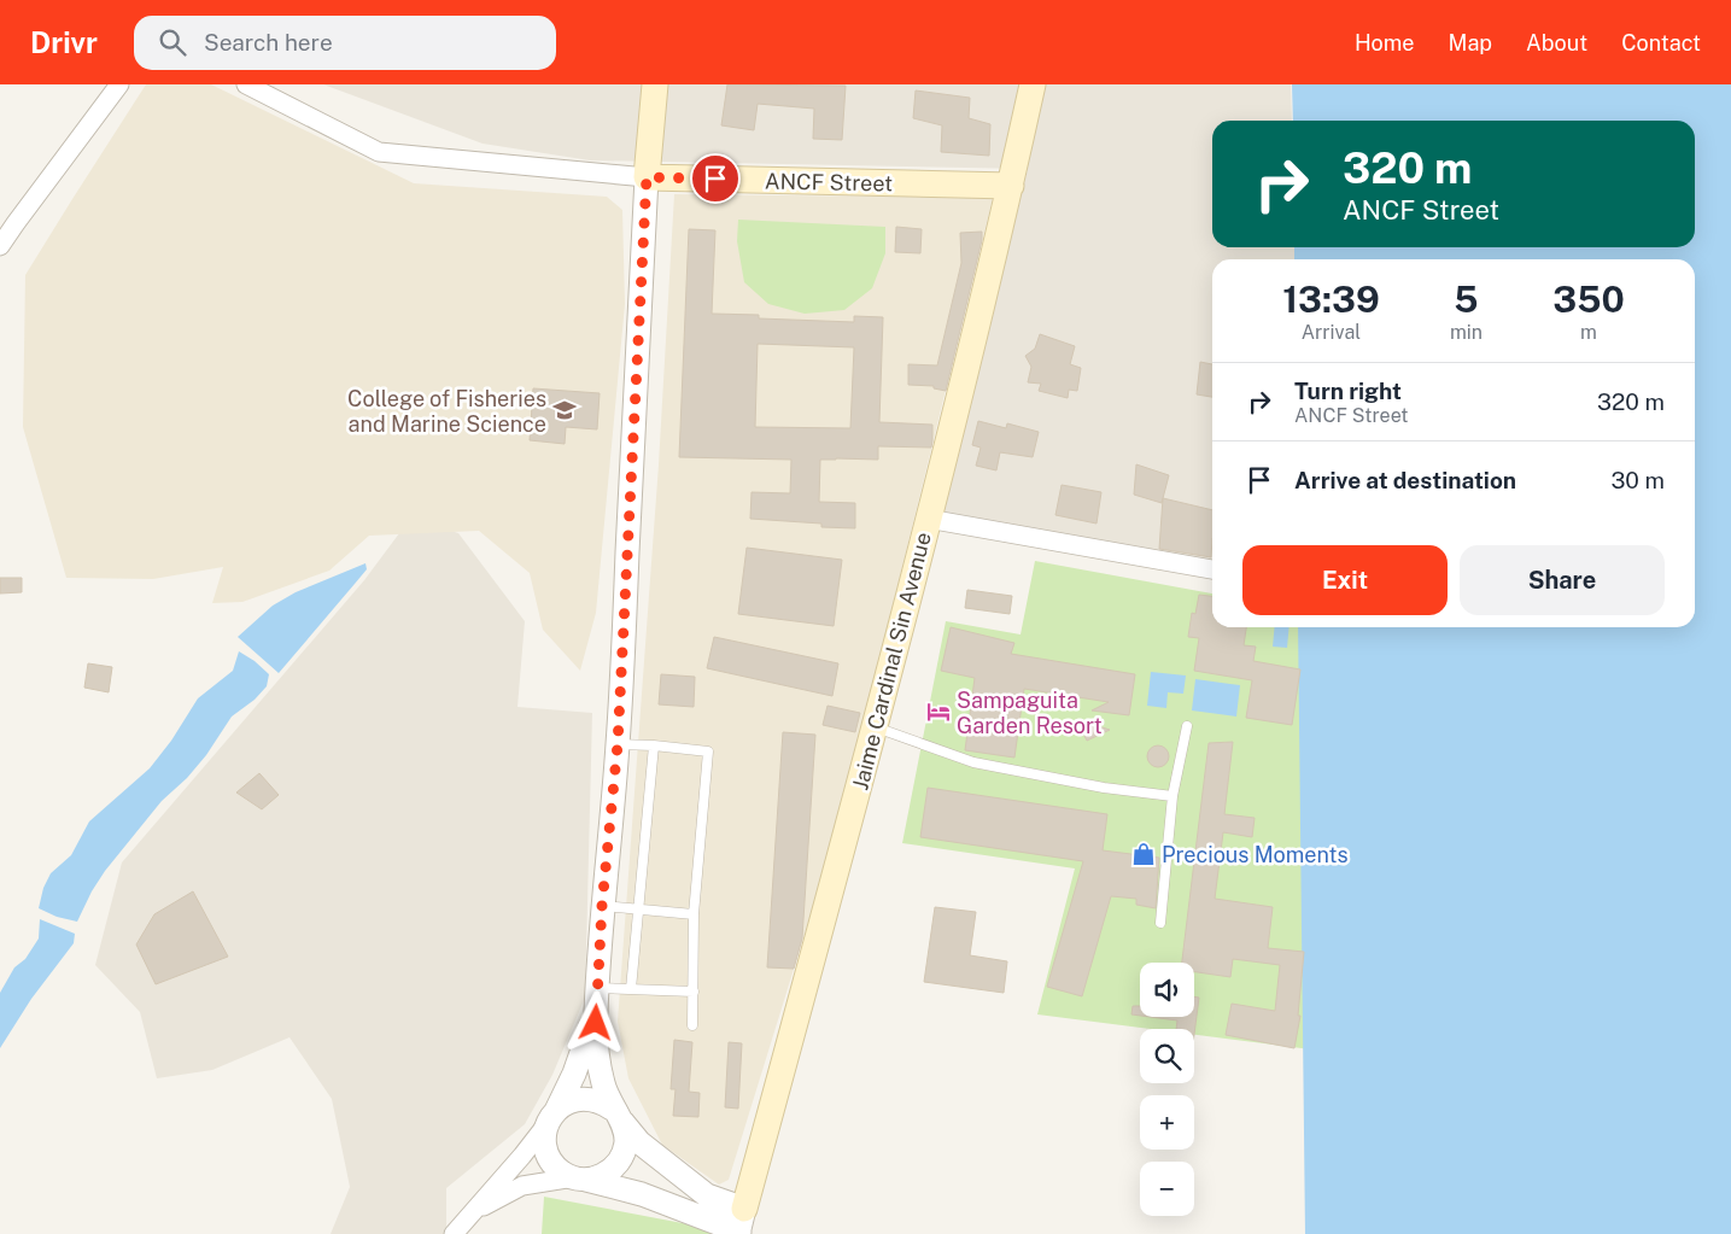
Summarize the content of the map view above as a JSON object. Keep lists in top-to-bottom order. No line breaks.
{"streets":{"main road":["ANCF Street","Jaime Cardinal Sin Avenue"]},"crossings":[["ANCF Street","Jaime Cardinal Sin Avenue"]],"places":{"school or university":["College of Fisheries and Marine Science"],"hotel":["Sampaguita Garden Resort"],"shop":["Precious Moments"]},"page":{"header":"Drivr","search":"Search here","nav":["Home","Map","About","Contact"],"turn":["320 m","ANCF Street"],"eta":["13:39","Arrival","5","min","350","m"],"list":[{"name":"Turn right","note":"ANCF Street","value":"320 m"},{"name":"Arrive at destination","value":"30 m"}],"buttons":["Exit","Share"],"map_buttons":["+","−"]}}
